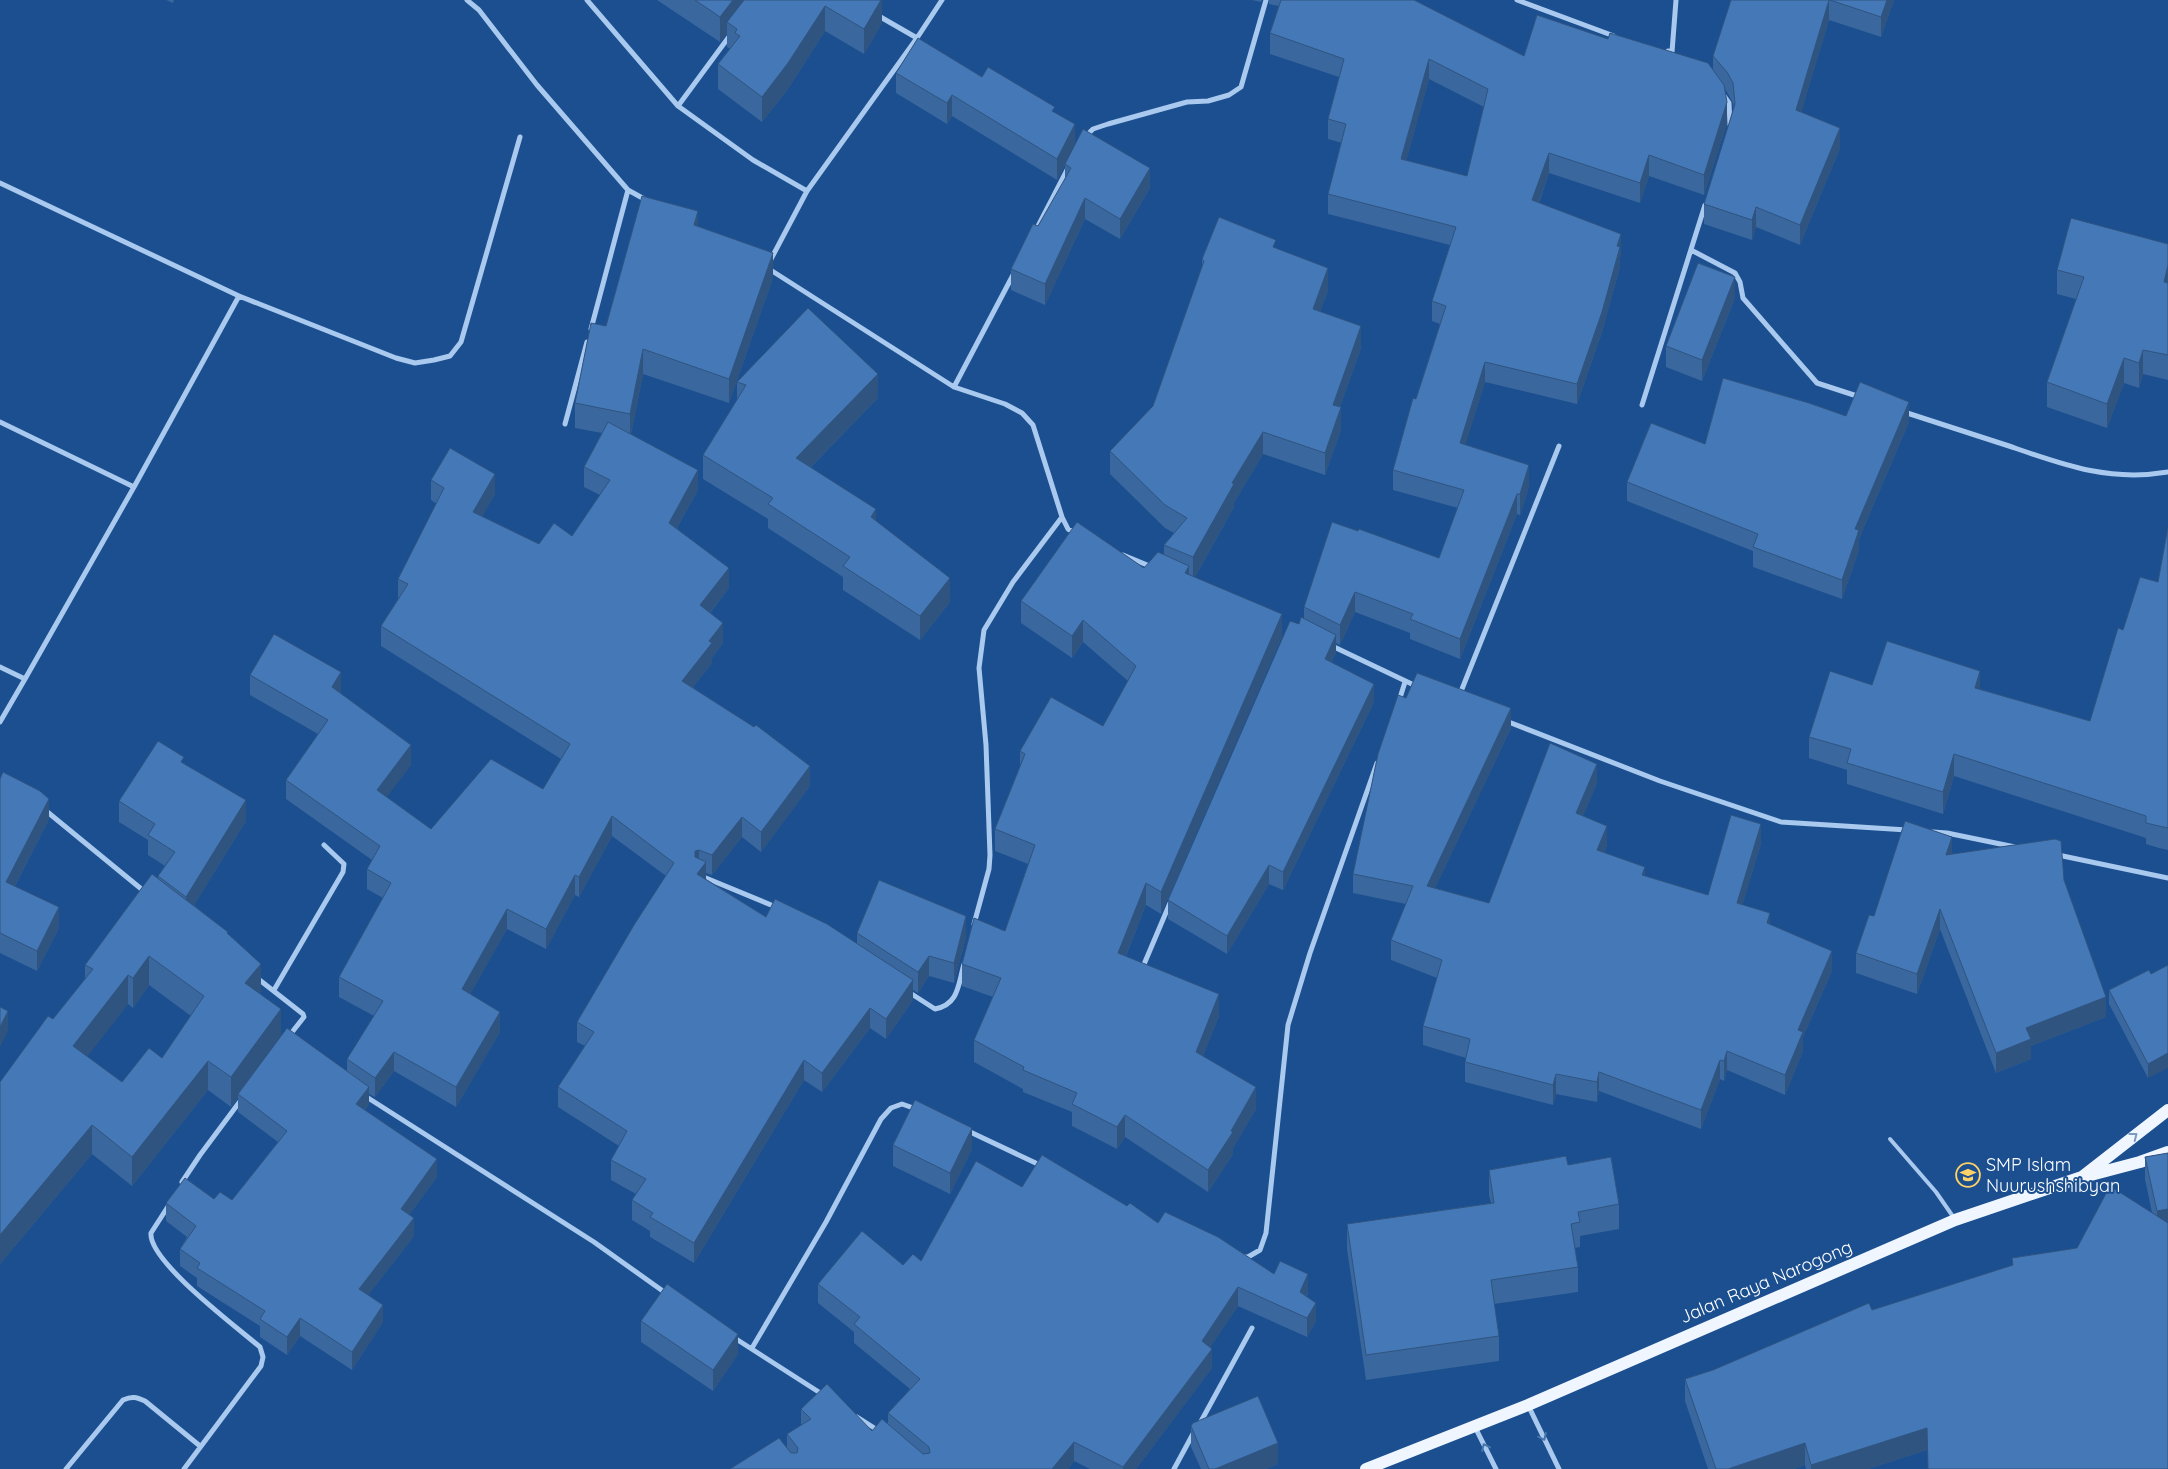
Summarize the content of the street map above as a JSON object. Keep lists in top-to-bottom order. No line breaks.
{"streets":{"main road":["Jalan Raya Narogong"]},"places":{"school or university":["SMP Islam Nuurushshibyan"]}}
